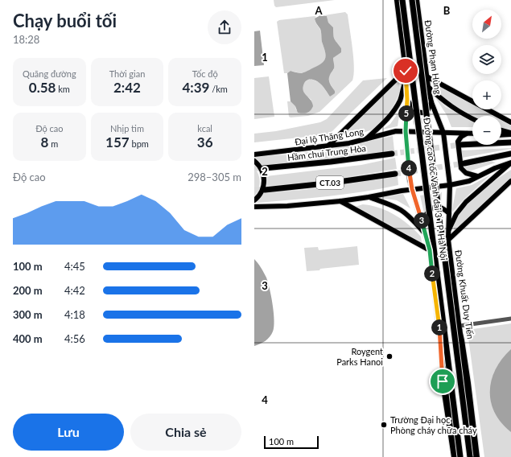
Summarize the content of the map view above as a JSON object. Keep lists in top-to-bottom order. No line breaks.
{"streets":{"highway":["Hầm chui Trung Hòa","CT.03","Đường cao tốc Vành đai 3 TP. Hà Nội"],"main road":["Đường Phạm Hùng","Đại lộ Thăng Long","Đường Khuất Duy Tiến"]},"crossings":[["Đường Phạm Hùng","Đại lộ Thăng Long"],["Đường Phạm Hùng","Đường Khuất Duy Tiến"],["Đại lộ Thăng Long","Đường Khuất Duy Tiến"]],"places":["Roygent Parks Hanoi","Trường Đại học Phòng cháy chữa cháy"],"scale_bar":"100 m","north":"top right","page":{"heading":["Chạy buổi tối","18:28"],"map_buttons":["+","−"],"stats":[["Quãng đường","0.58 km"],["Thời gian","2:42"],["Tốc độ","4:39 /km"],["Độ cao","8 m"],["Nhịp tim","157 bpm"],["kcal","36"]],"pins":["5","4","3","2","1"],"chart":["Độ cao","298–305 m"],"list":[{"name":"100 m","note":"4:45"},{"name":"200 m","note":"4:42"},{"name":"300 m","note":"4:18"},{"name":"400 m","note":"4:56"}],"buttons":["Lưu","Chia sẻ"],"scale":"100 m"},"grid":{"columns":["A","B"],"rows":["1","2","3","4"]}}
